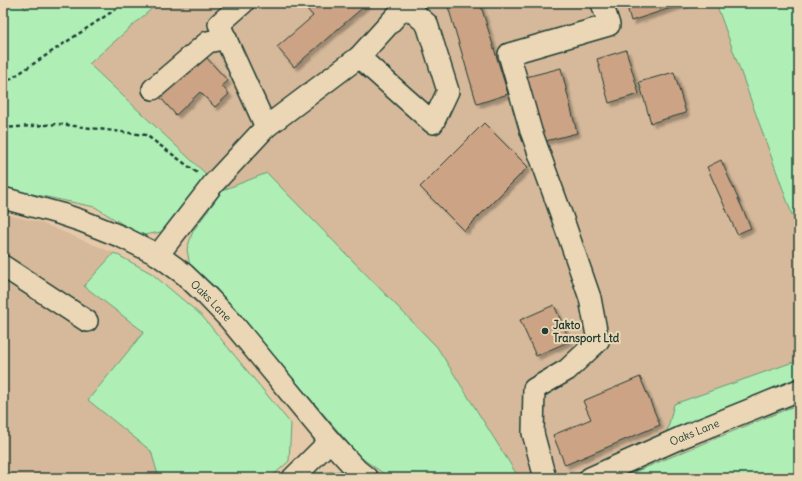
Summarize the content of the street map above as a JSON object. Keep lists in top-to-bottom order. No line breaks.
{"streets":{"street":["Oaks Lane"]},"places":["Jakto Transport Ltd"]}
